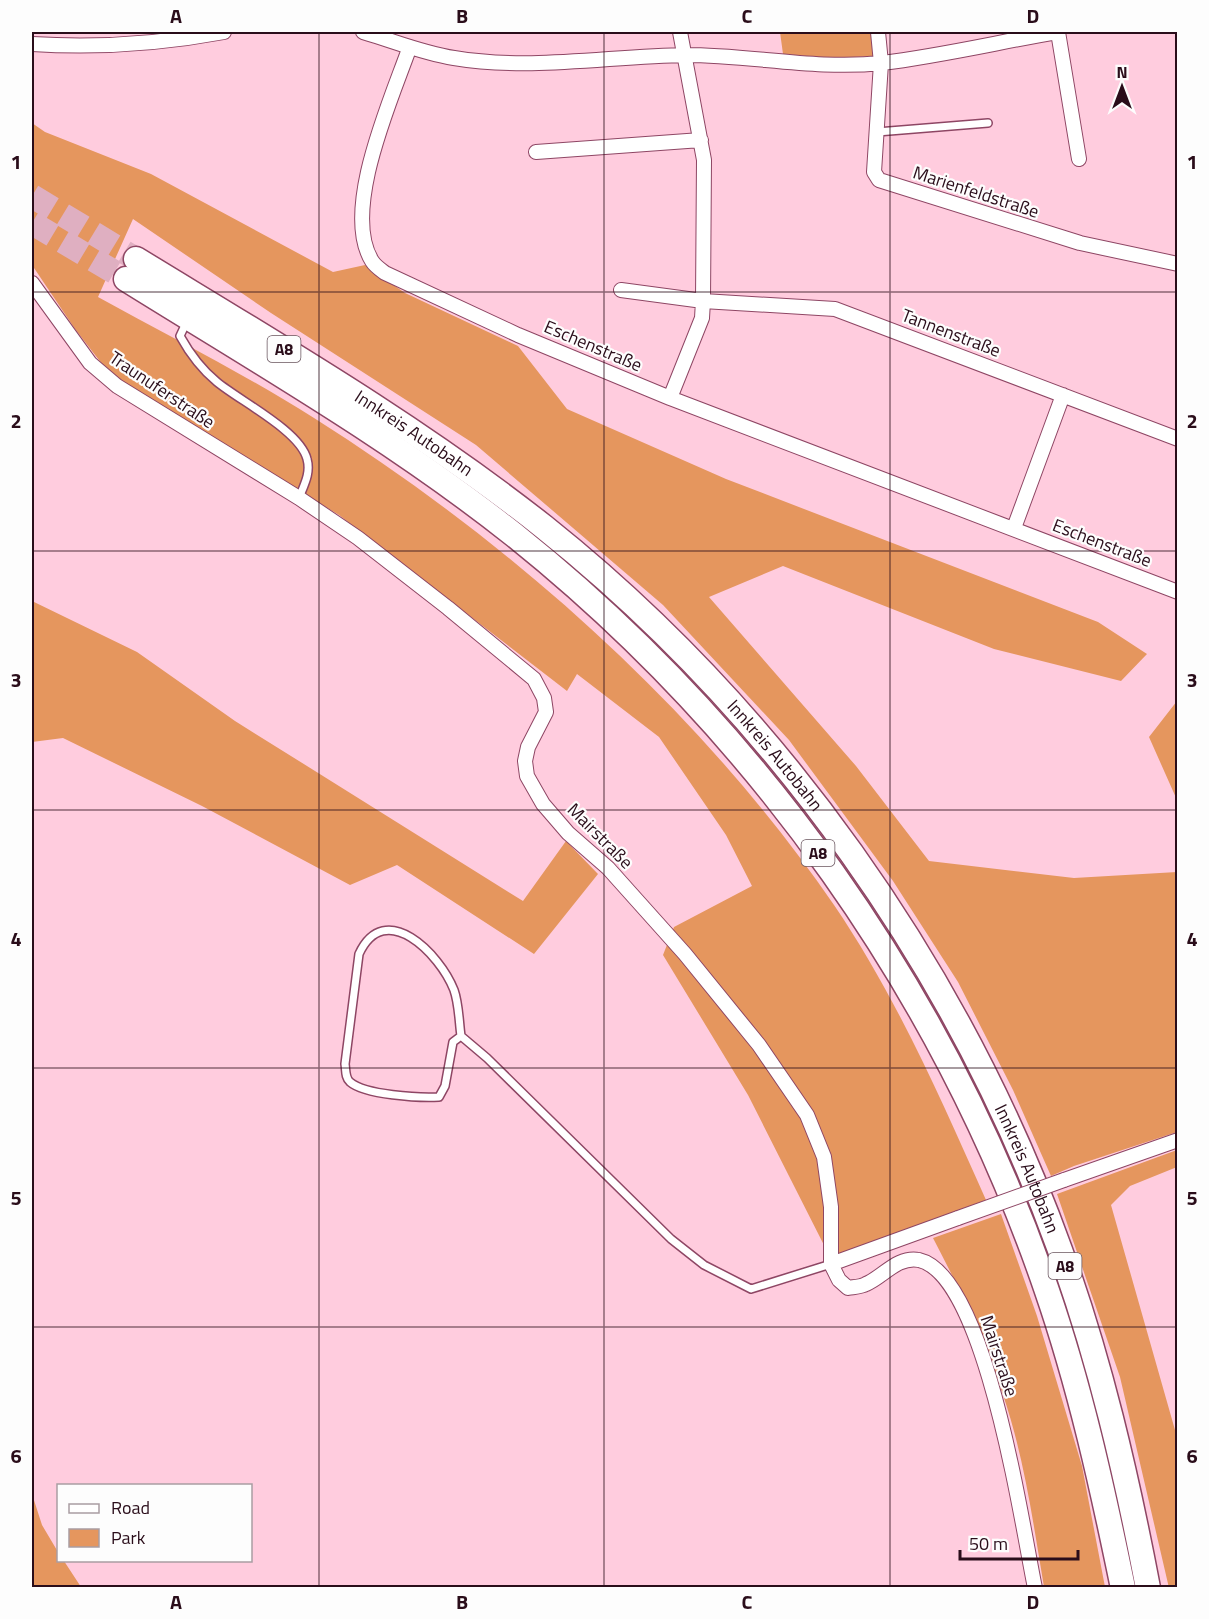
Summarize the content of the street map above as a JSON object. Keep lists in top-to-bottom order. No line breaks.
{"streets":{"highway":["A8","Innkreis Autobahn"],"street":["Marienfeldstraße","Tannenstraße","Eschenstraße","Traunuferstraße","Mairstraße"]},"crossings":[["Traunuferstraße","Mairstraße"]],"legend":["Road","Park"],"scale_bar":"50 m","north":"top","grid":{"columns":["A","B","C","D"],"rows":["1","2","3","4","5","6"]}}
